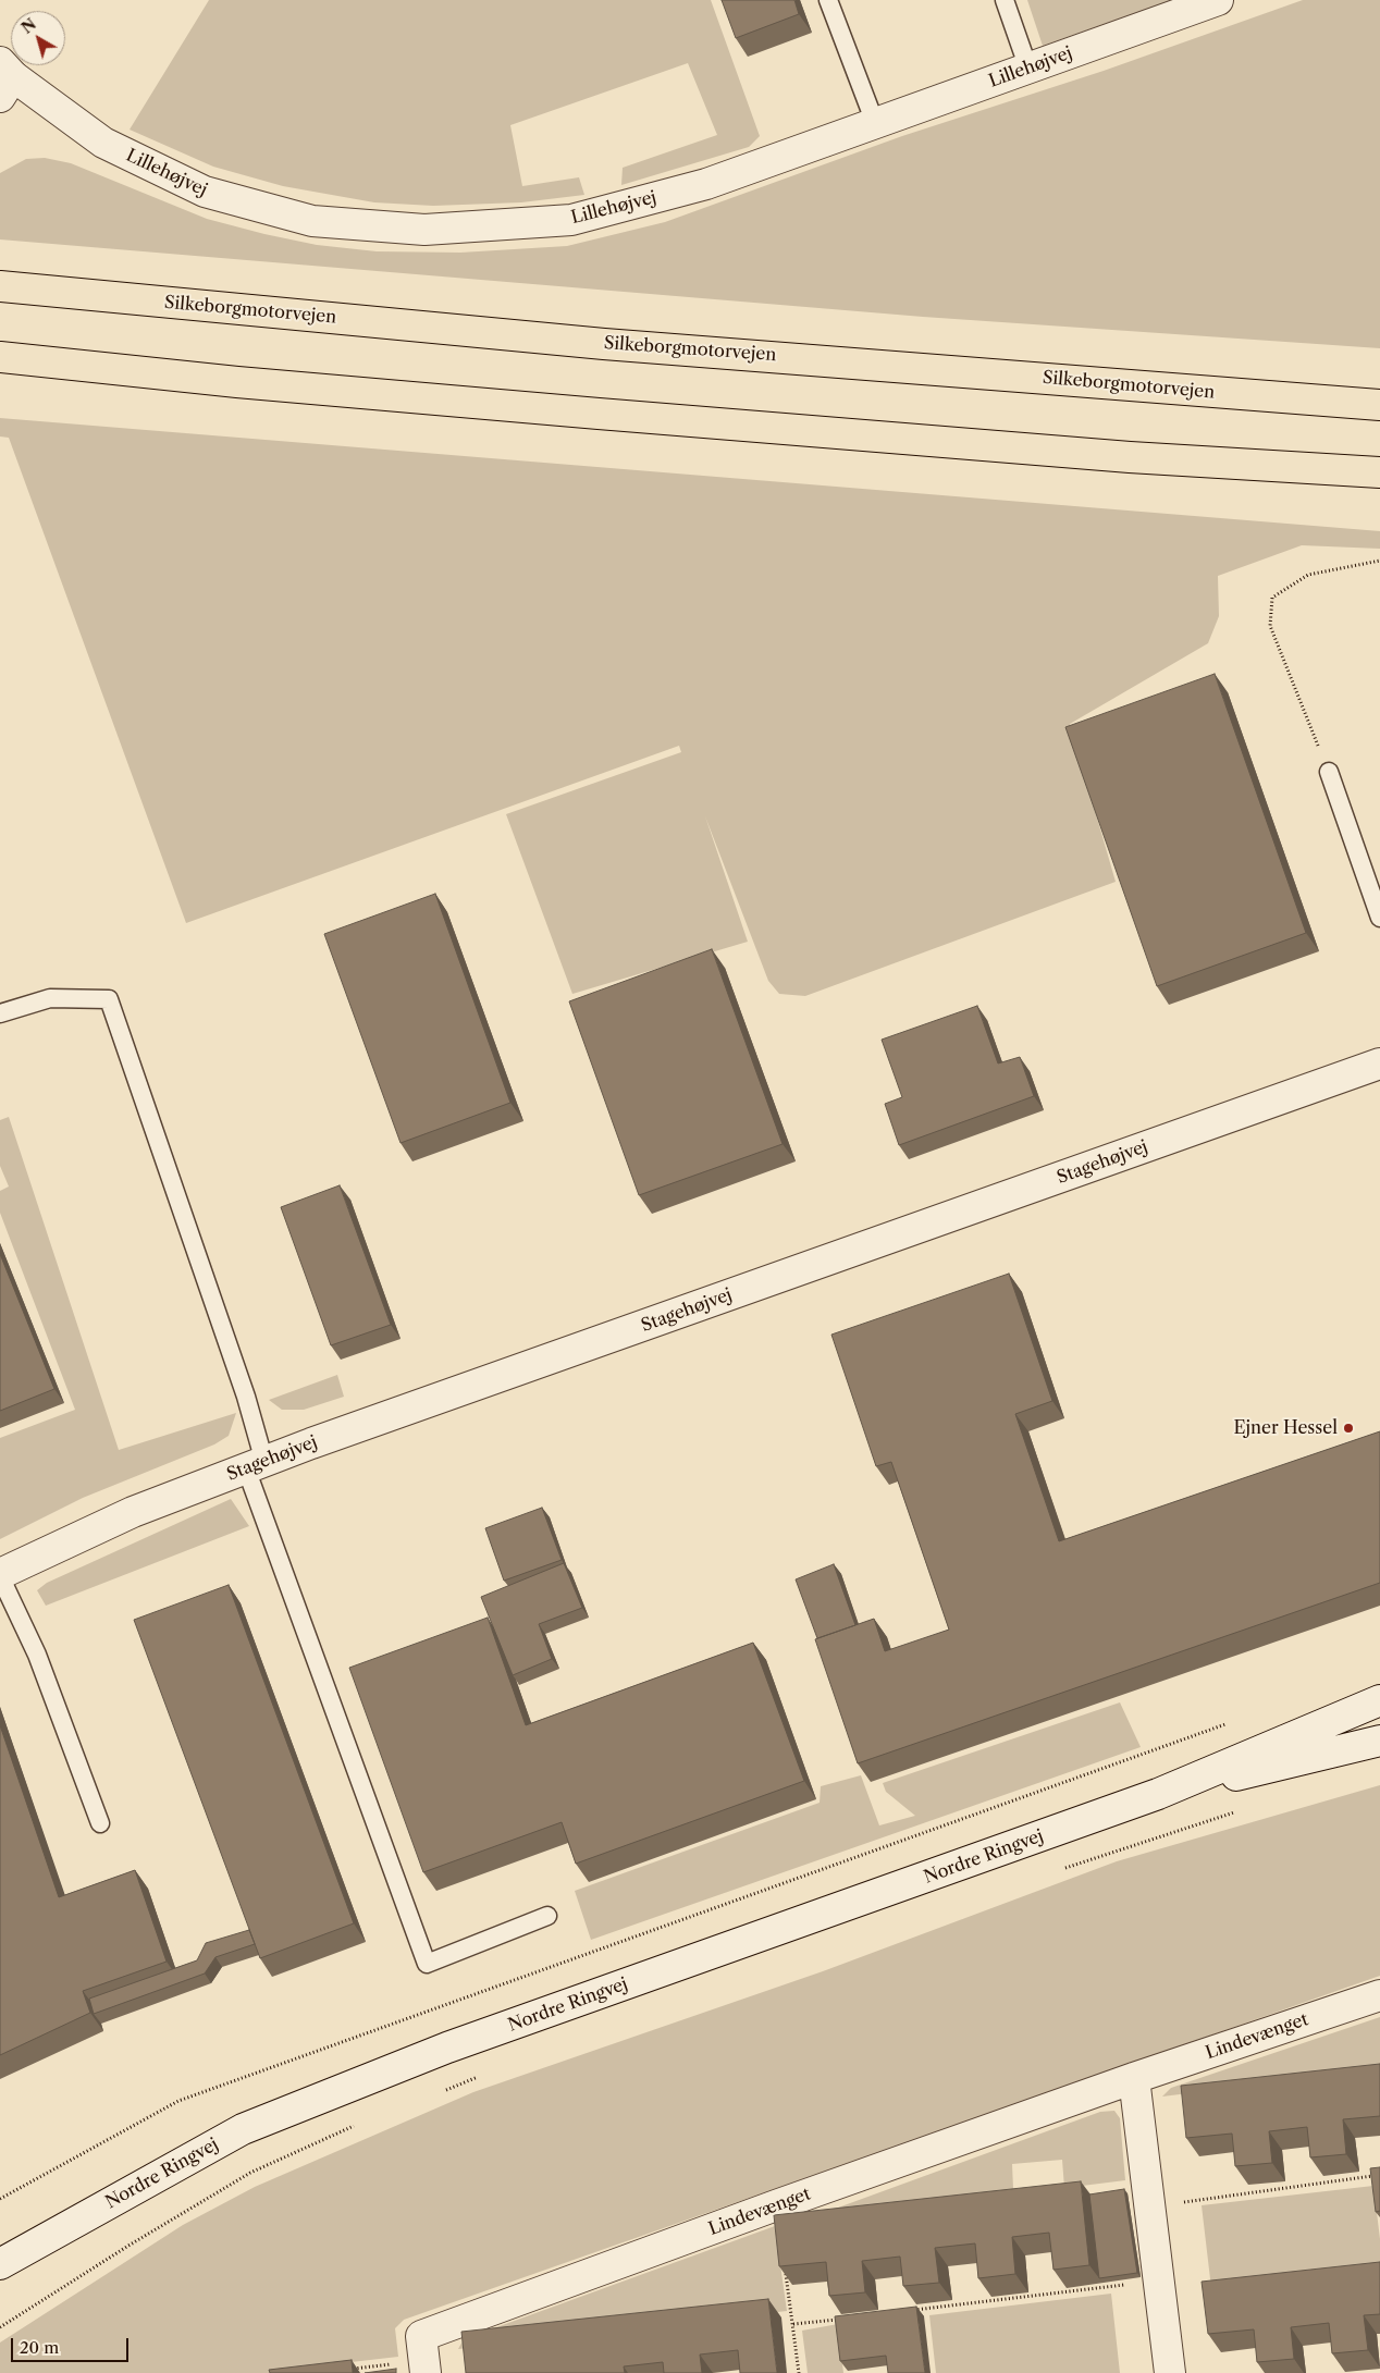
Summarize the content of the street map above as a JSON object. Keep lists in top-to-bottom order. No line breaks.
{"streets":{"highway":["Silkeborgmotorvejen"],"street":["Lillehøjvej","Stagehøjvej","Nordre Ringvej","Lindevænget"]},"places":["Ejner Hessel"],"scale_bar":"20 m","north":"top left"}
